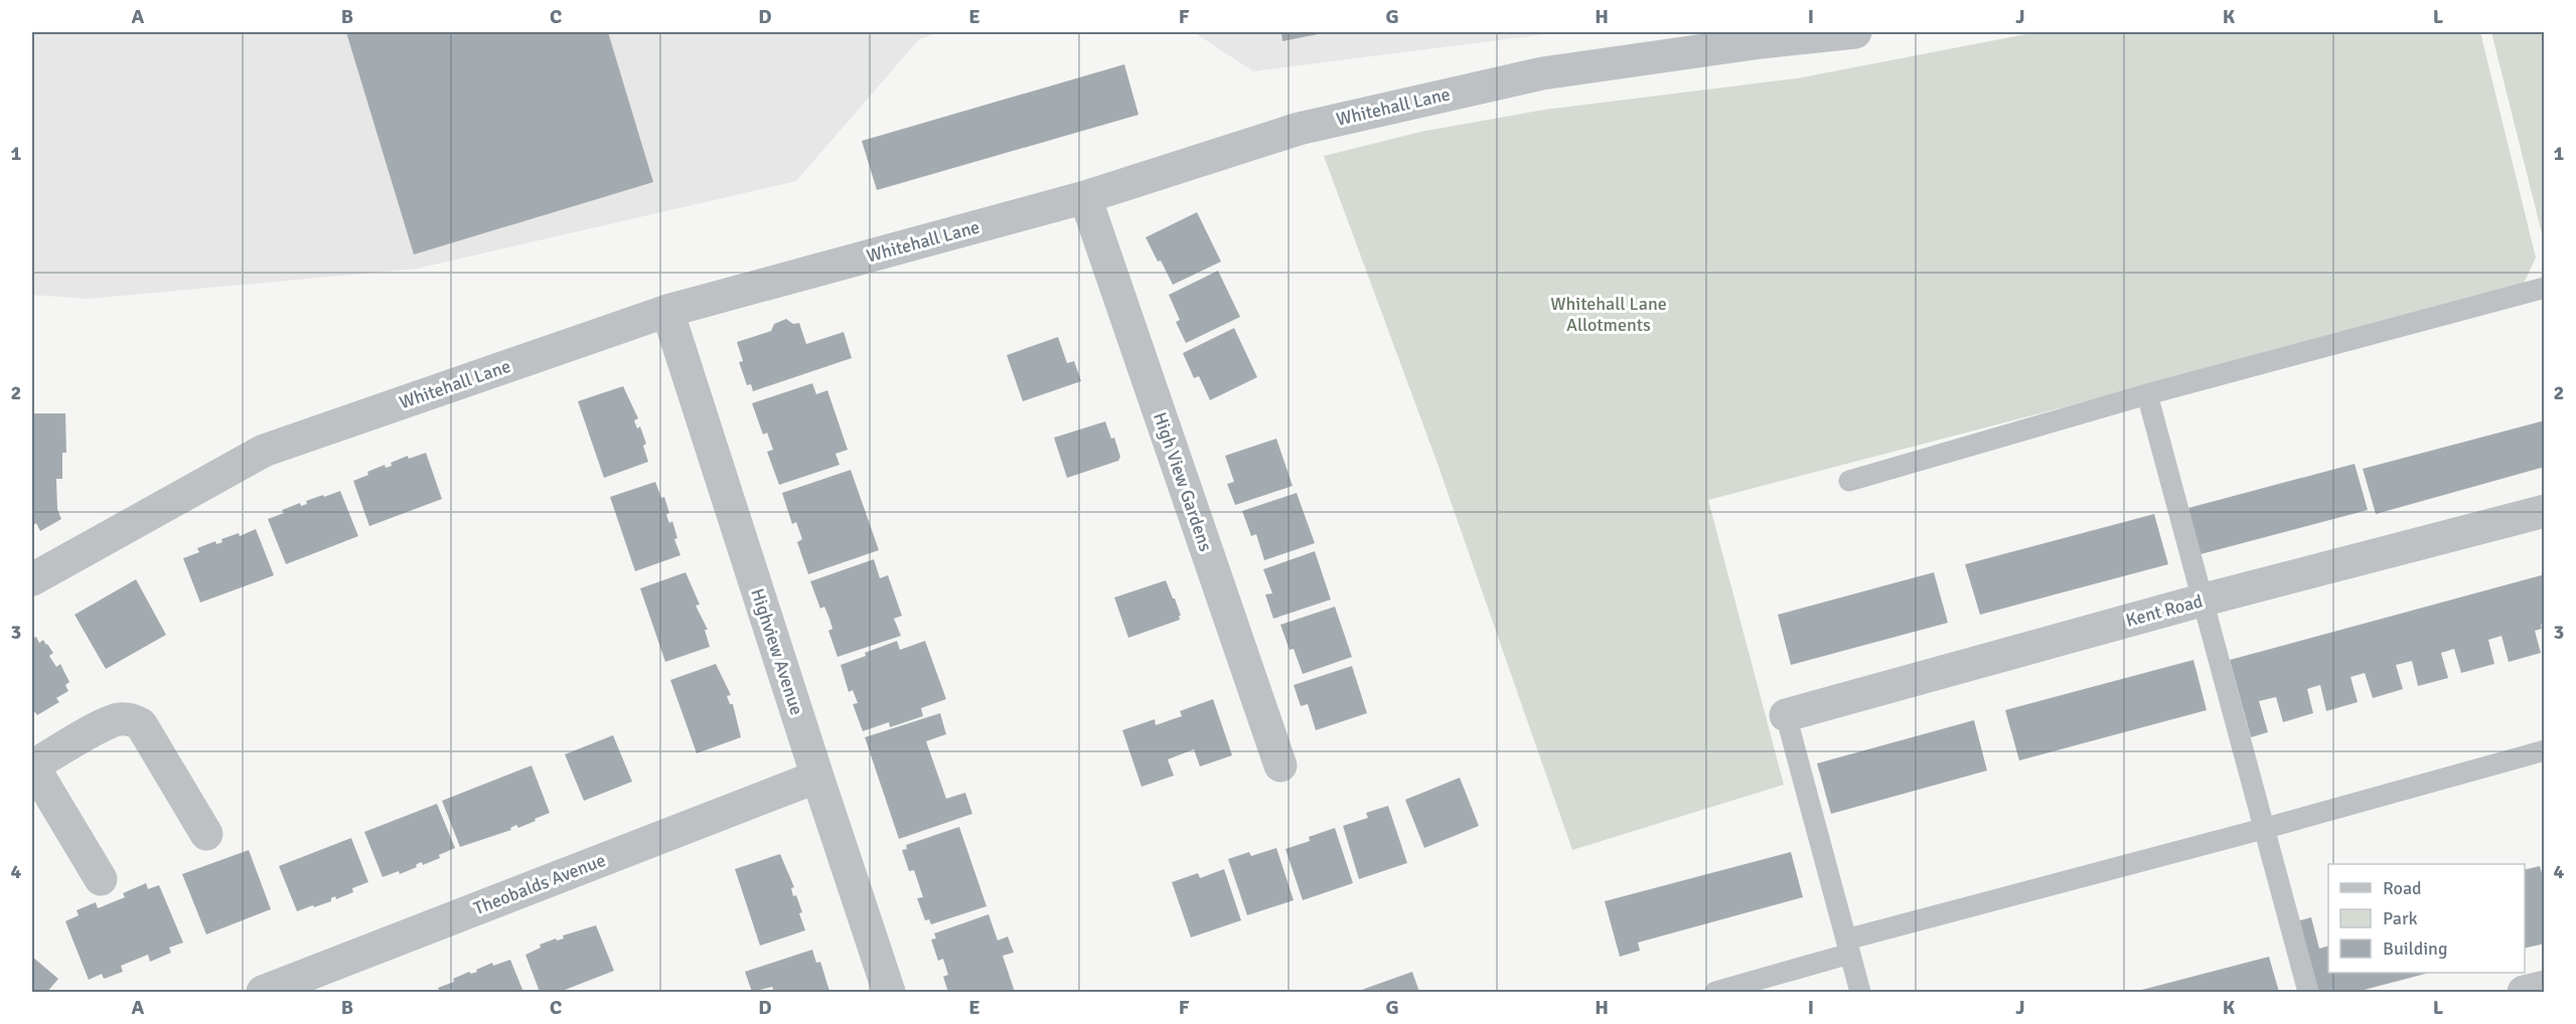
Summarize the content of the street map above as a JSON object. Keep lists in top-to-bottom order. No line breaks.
{"streets":{"street":["Whitehall Lane","High View Gardens","Kent Road","Highview Avenue","Theobalds Avenue"]},"crossings":[["Whitehall Lane","High View Gardens"],["Whitehall Lane","Highview Avenue"],["Highview Avenue","Theobalds Avenue"]],"parks":["Whitehall Lane Allotments"],"legend":["Road","Park","Building"],"grid":{"columns":["A","B","C","D","E","F","G","H","I","J","K","L"],"rows":["1","2","3","4"]}}
